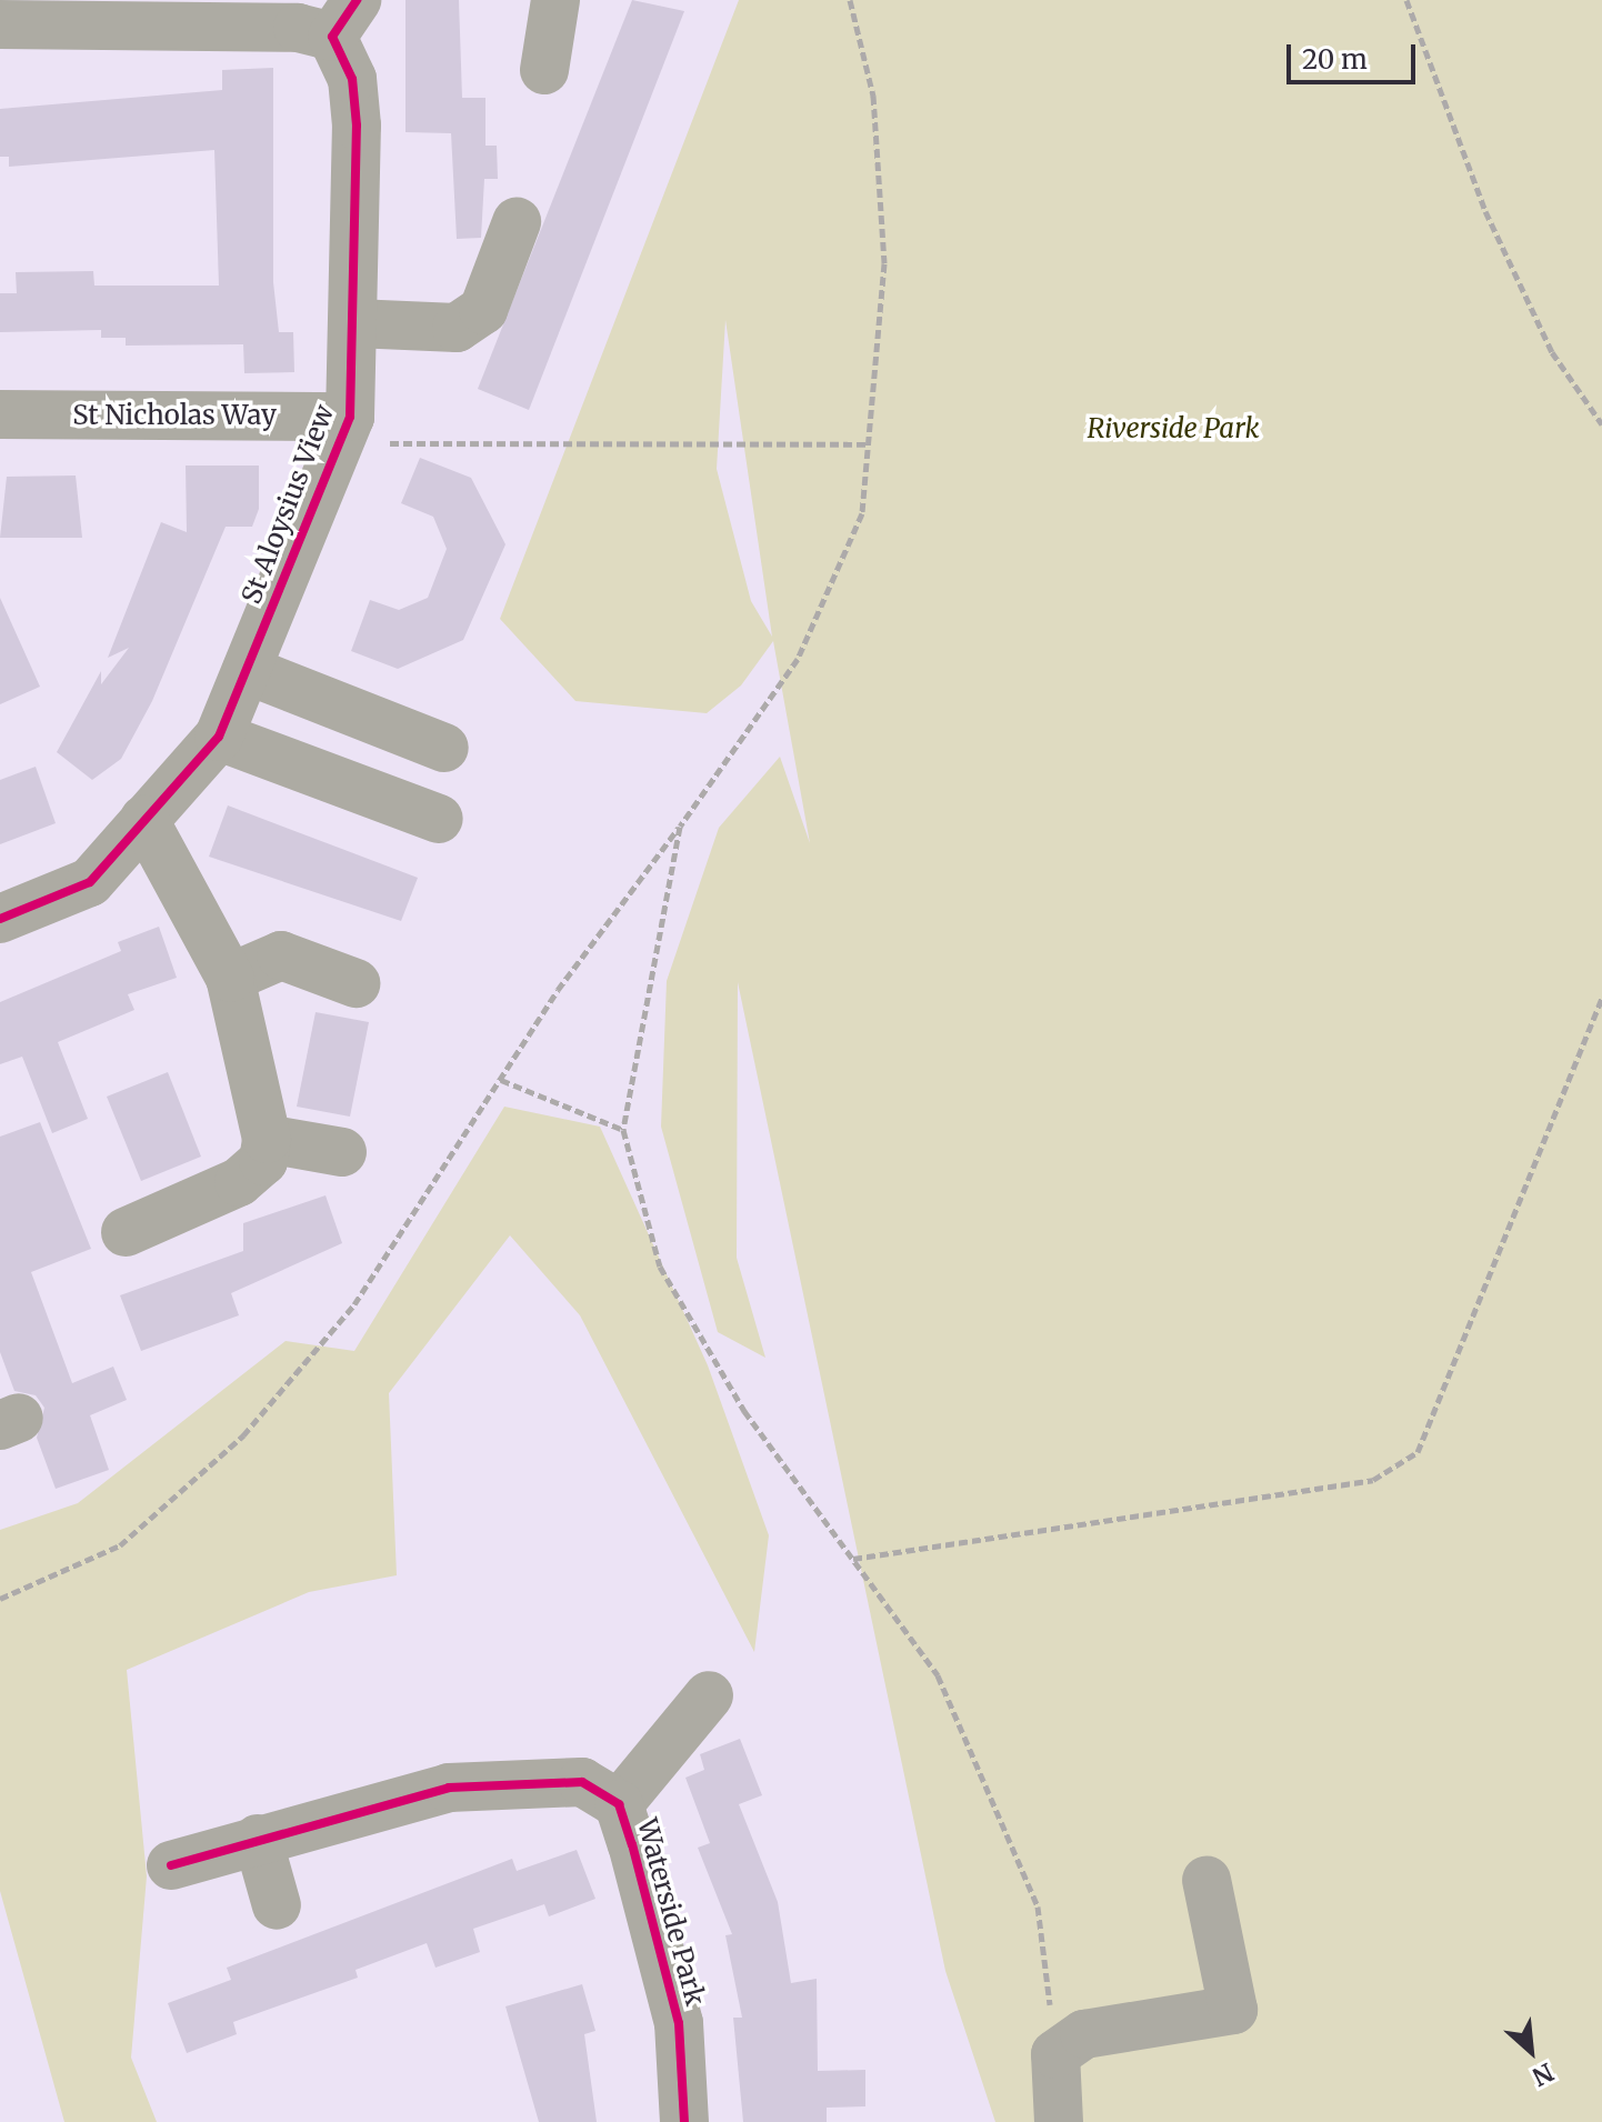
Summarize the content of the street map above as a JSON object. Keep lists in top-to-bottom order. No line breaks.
{"streets":{"street":["St Nicholas Way","St Aloysius View","Waterside Park"]},"crossings":[["St Nicholas Way","St Aloysius View"]],"parks":["Riverside Park"],"scale_bar":"20 m","north":"bottom right"}
